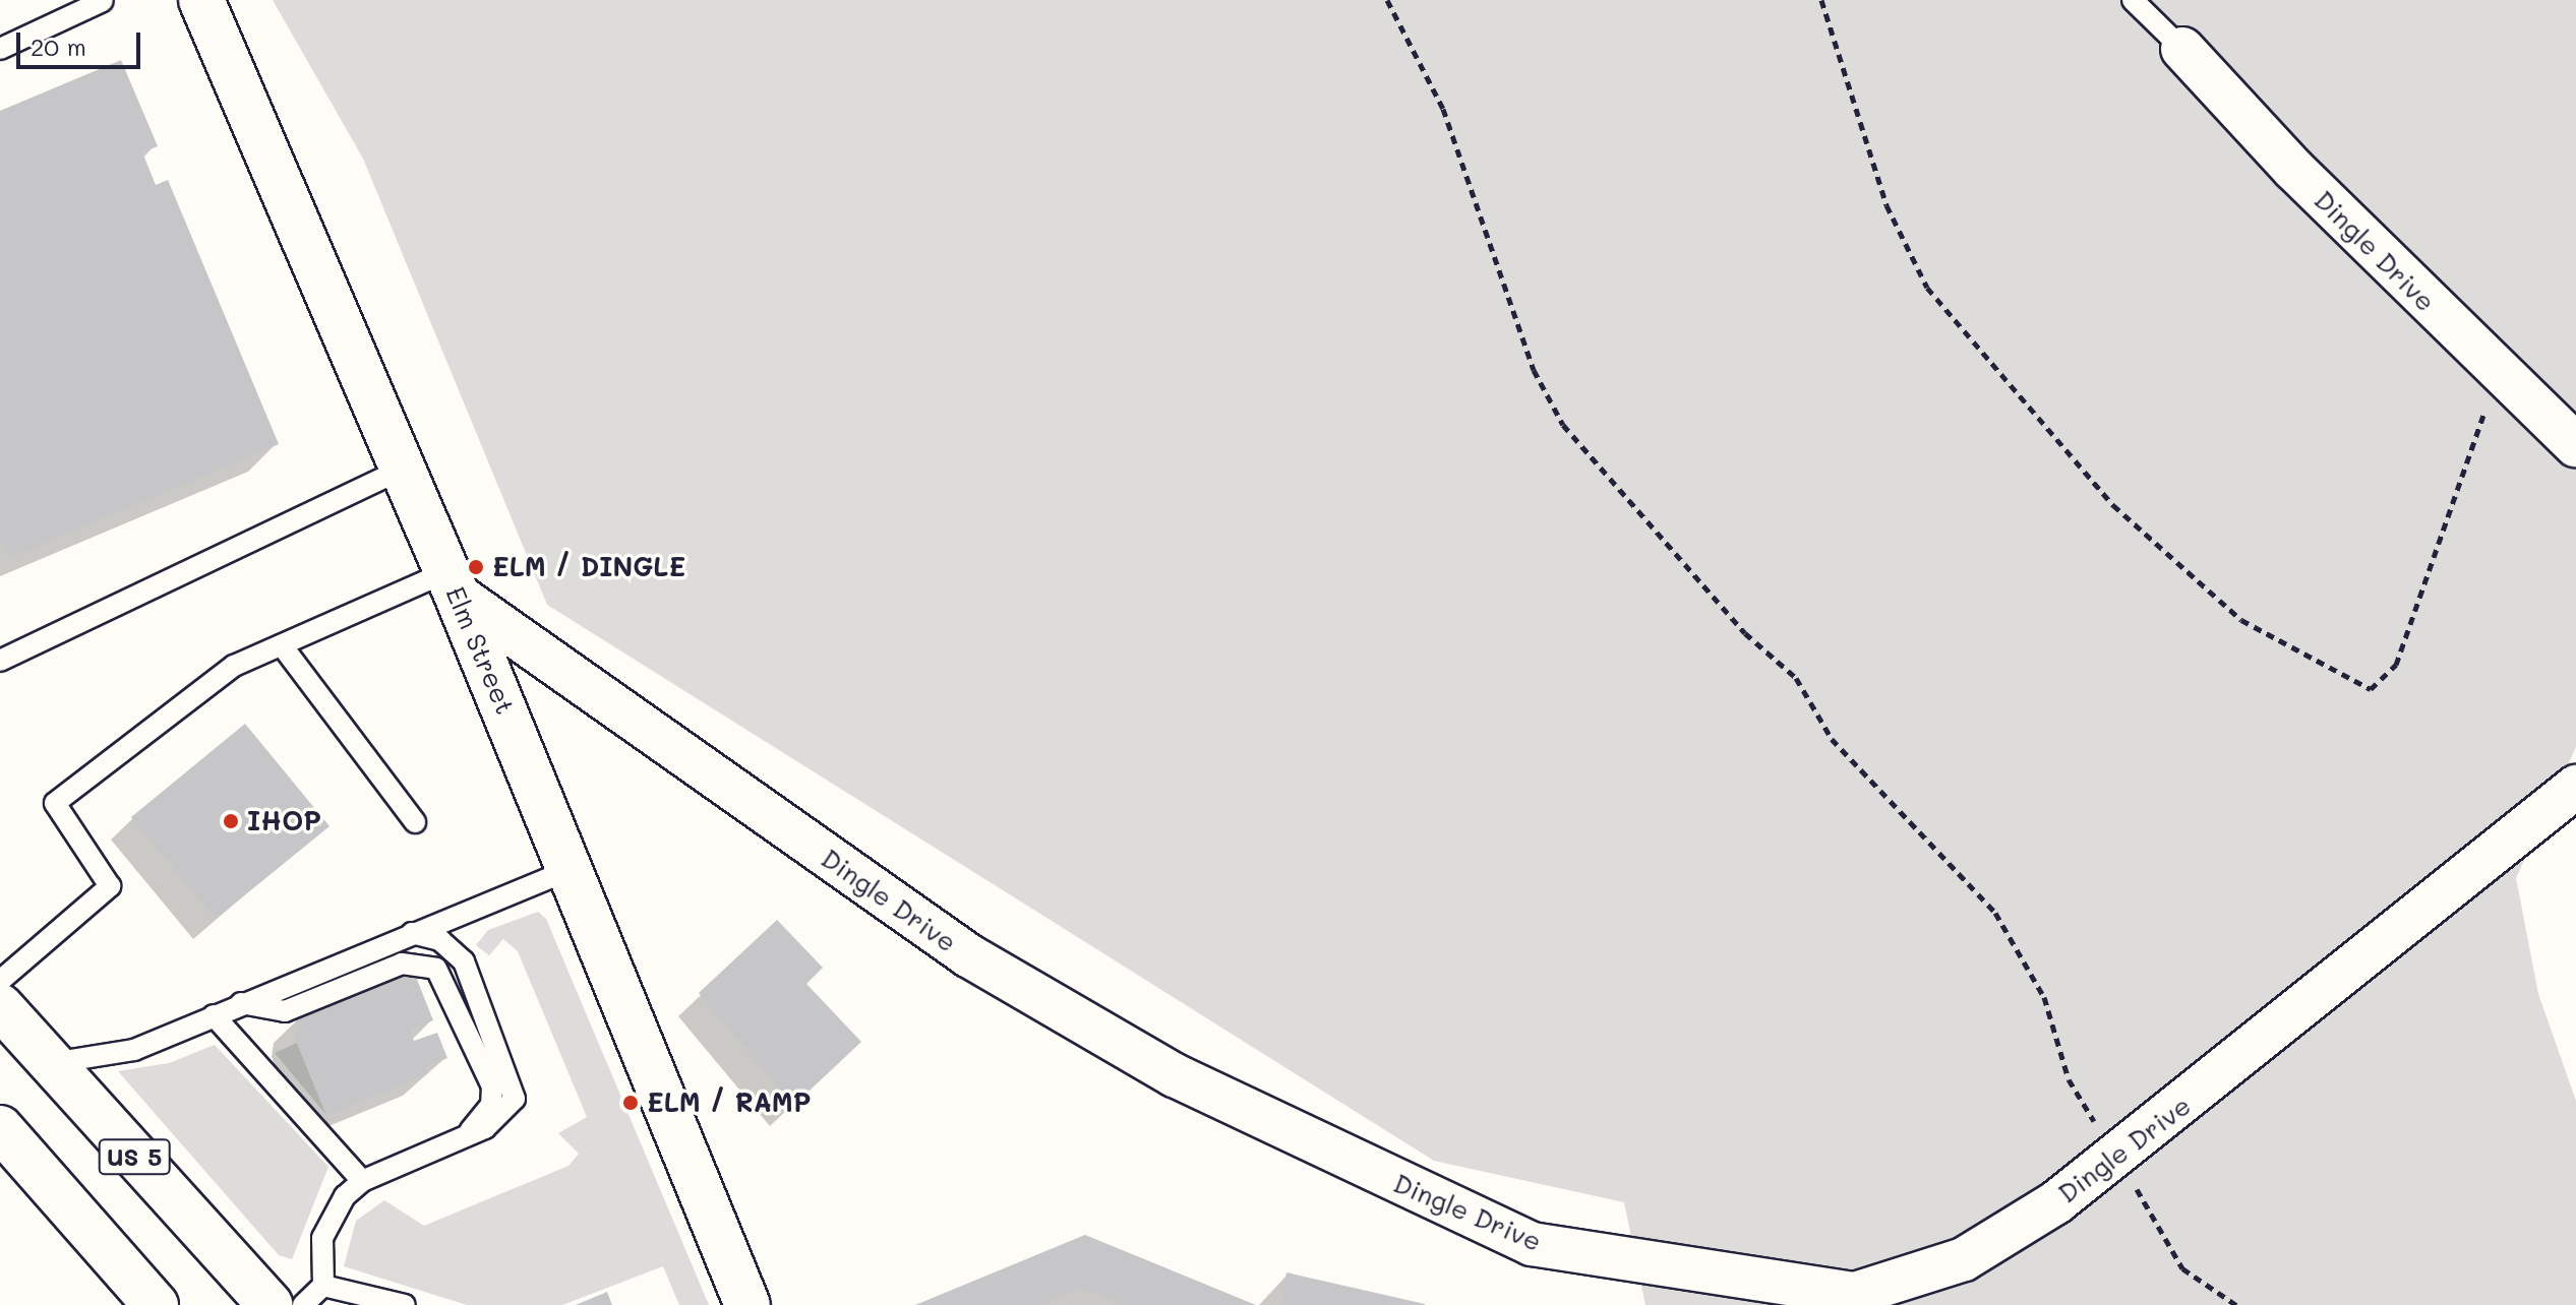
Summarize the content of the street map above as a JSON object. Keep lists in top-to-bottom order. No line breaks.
{"streets":{"main road":["Elm Street","US 5"],"street":["Dingle Drive"]},"crossings":[["Dingle Drive","Elm Street"]],"places":["ELM / DINGLE","IHOP","ELM / RAMP"],"scale_bar":"20 m"}
